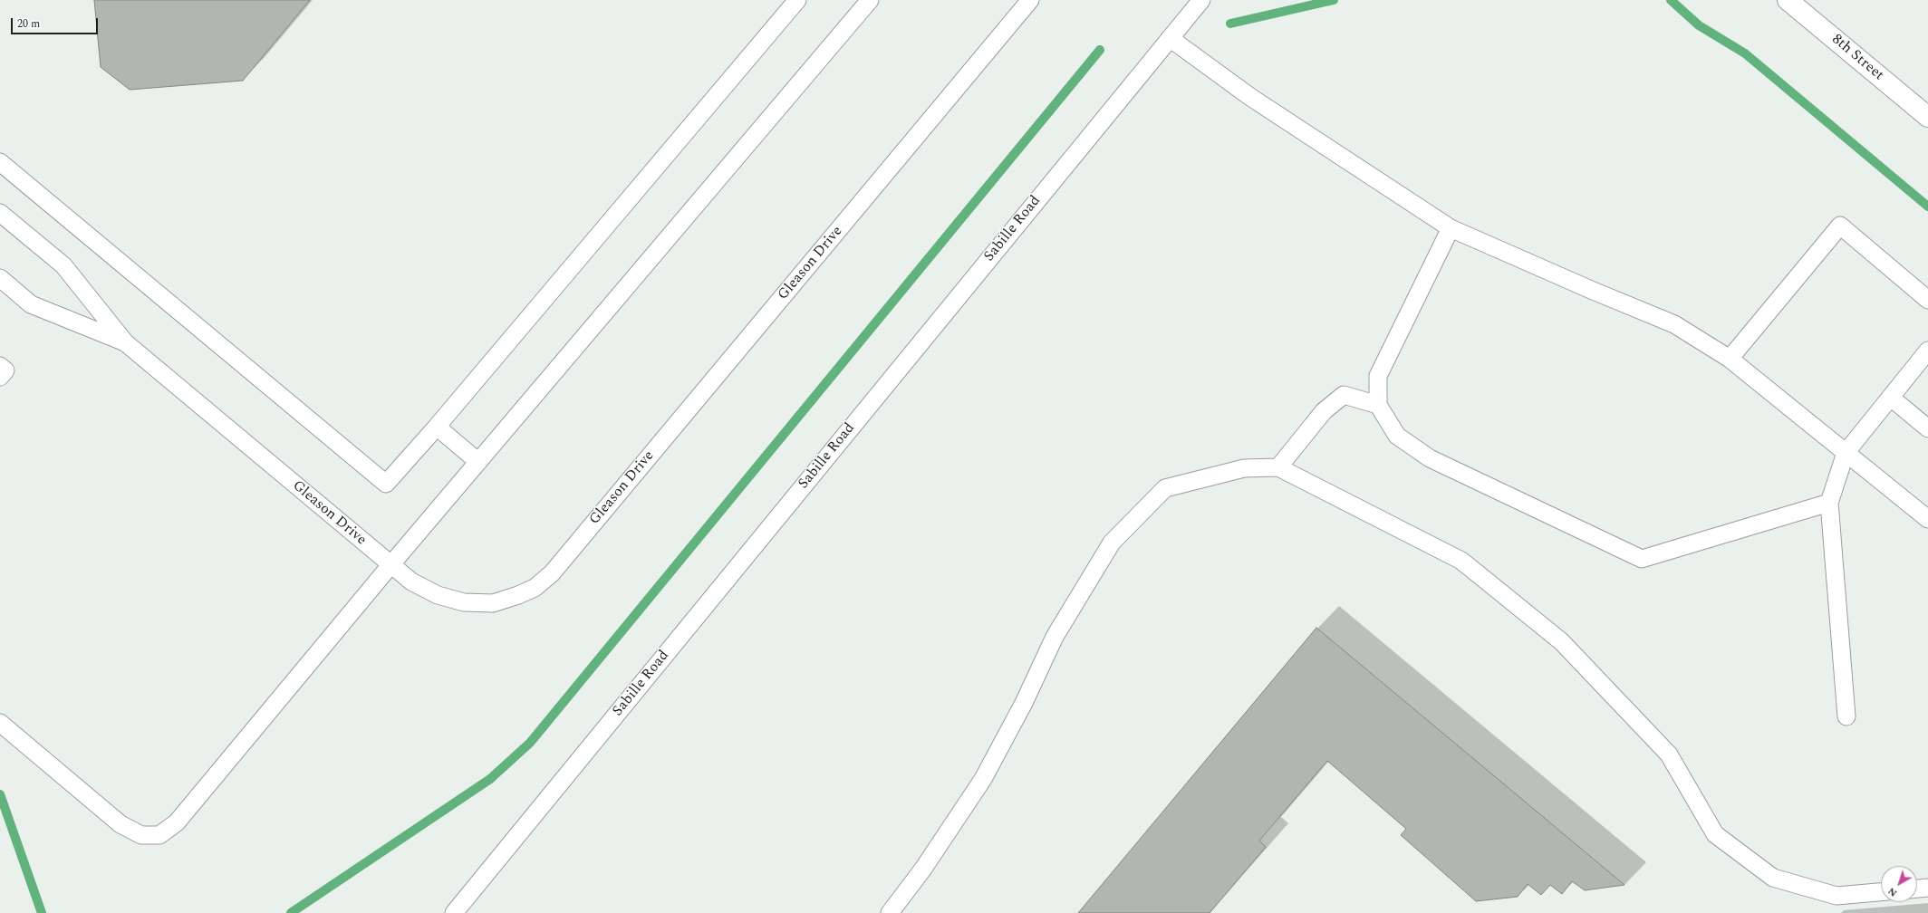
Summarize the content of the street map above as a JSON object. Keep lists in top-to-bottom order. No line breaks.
{"streets":{"street":["8th Street"],"lane":["Sabille Road","Gleason Drive"]},"scale_bar":"20 m","north":"bottom left"}
